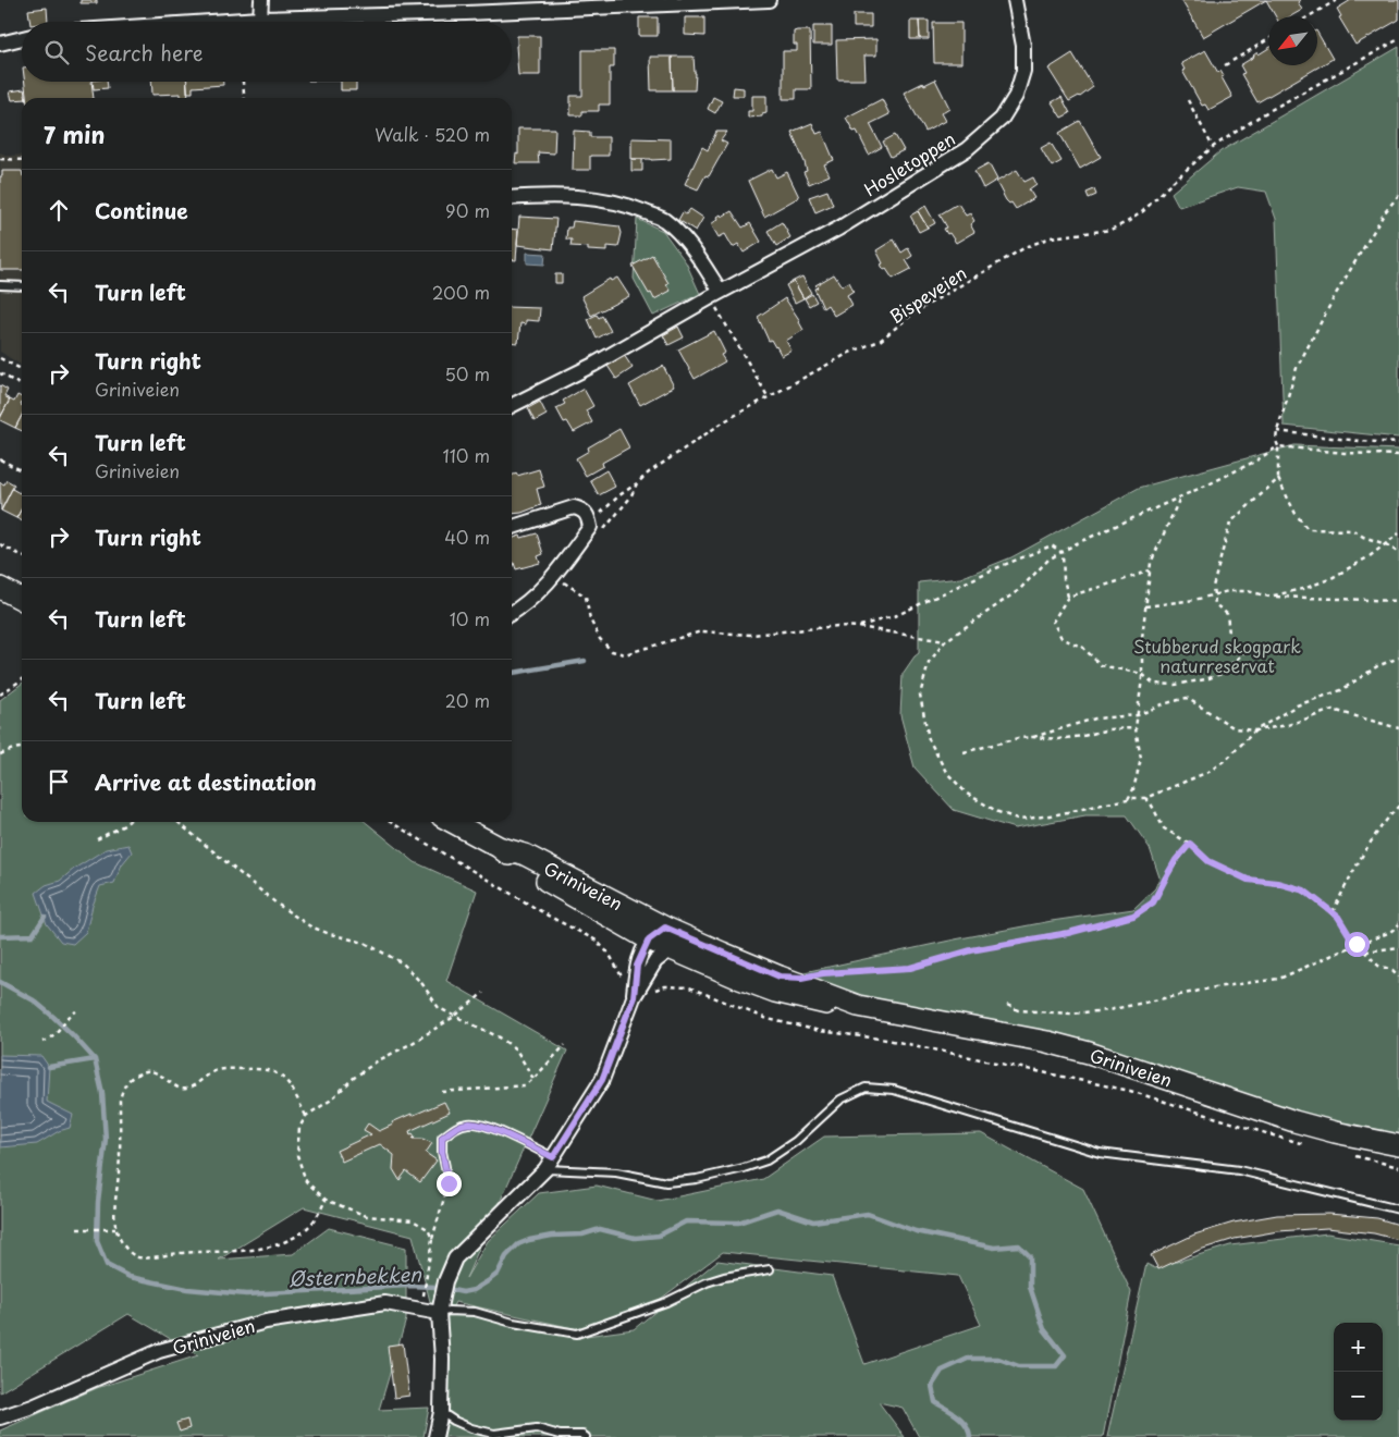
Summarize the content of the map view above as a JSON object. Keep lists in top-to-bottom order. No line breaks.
{"streets":{"main road":["Griniveien"],"street":["Hosletoppen"],"path":["Bispeveien"]},"water":["Østernbekken"],"parks":["Stubberud skogpark naturreservat"],"north":"bottom left","page":{"search":"Search here","heading":["7 min","Walk · 520 m"],"list":[["Continue","90 m"],["Turn left","200 m"],["Turn right","Griniveien","50 m"],["Turn left","Griniveien","110 m"],["Turn right","40 m"],["Turn left","10 m"],["Turn left","20 m"],"Arrive at destination"],"map_buttons":["+","−"]}}
